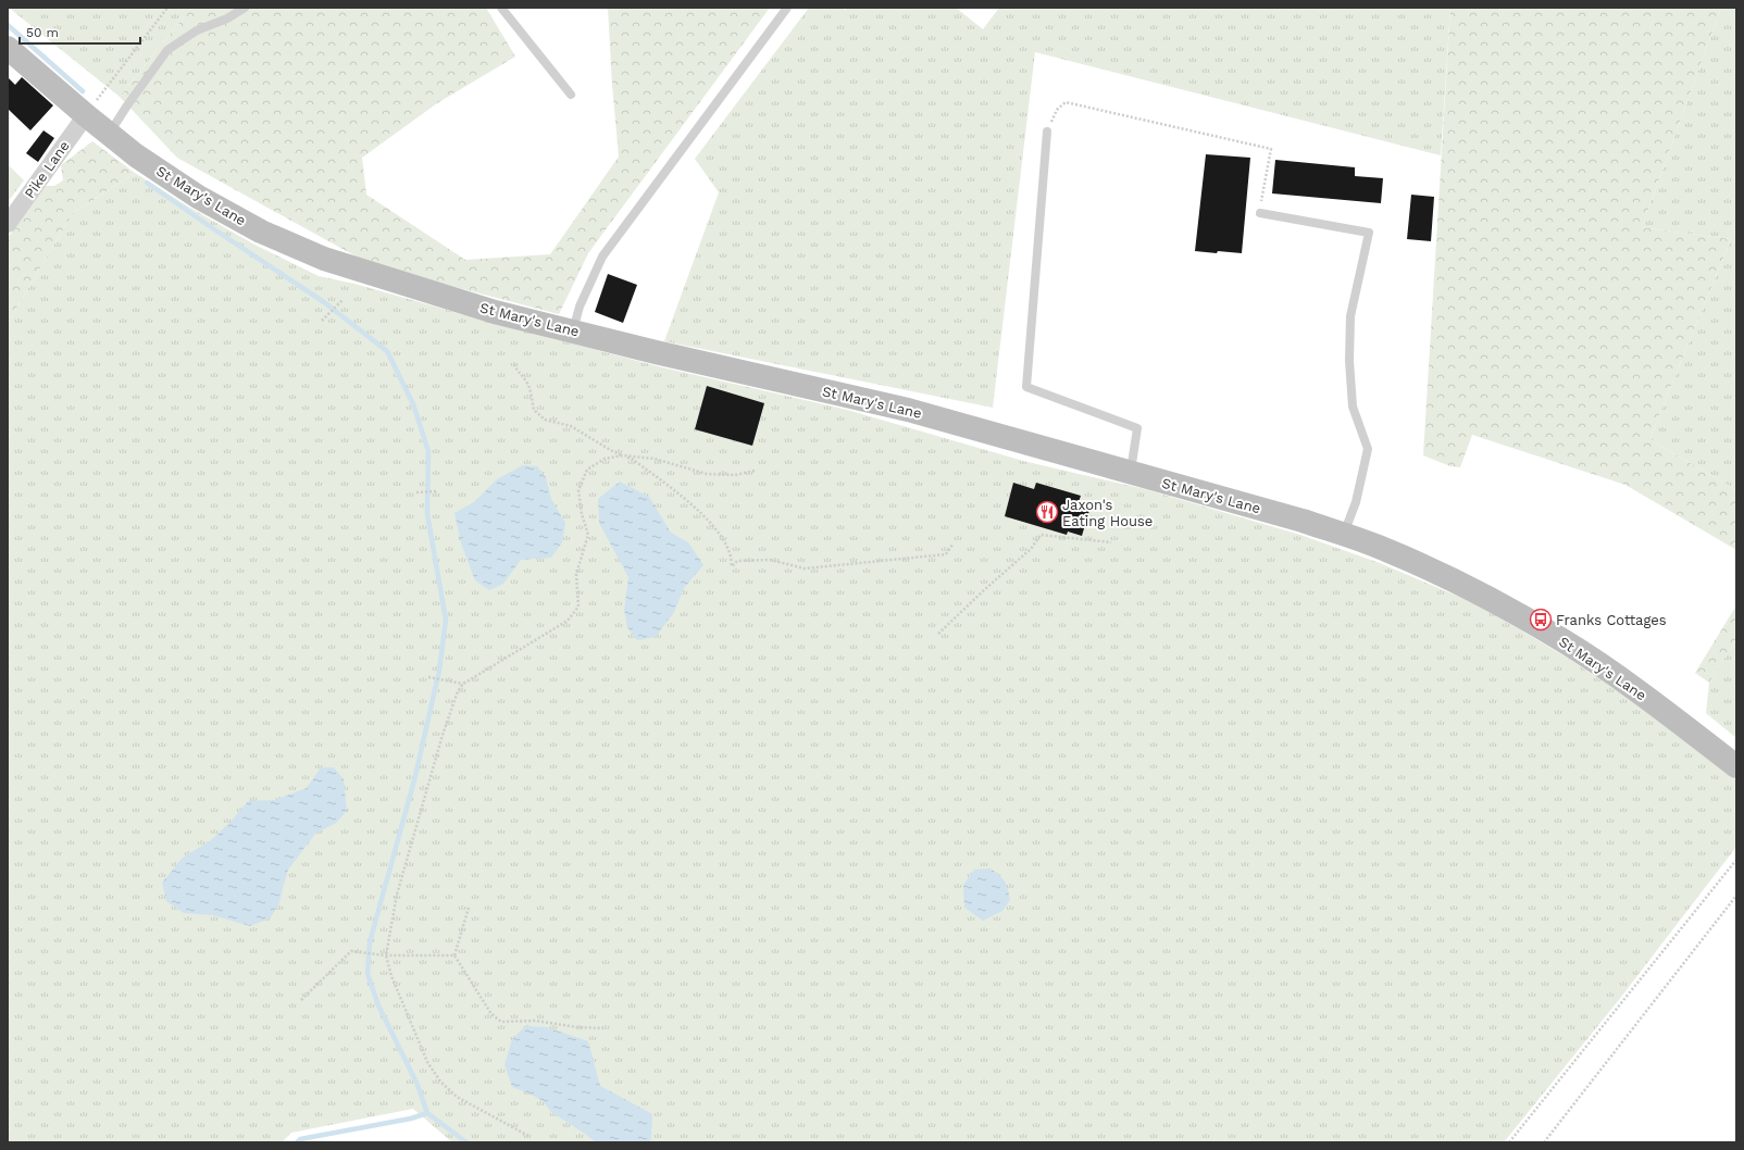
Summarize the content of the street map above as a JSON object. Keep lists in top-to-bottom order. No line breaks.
{"streets":{"main road":["St Mary's Lane"],"street":["Pike Lane"]},"crossings":[["Pike Lane","St Mary's Lane"]],"places":{"restaurant":["Jaxon's Eating House"],"bus stop":["Franks Cottages"]},"scale_bar":"50 m"}
